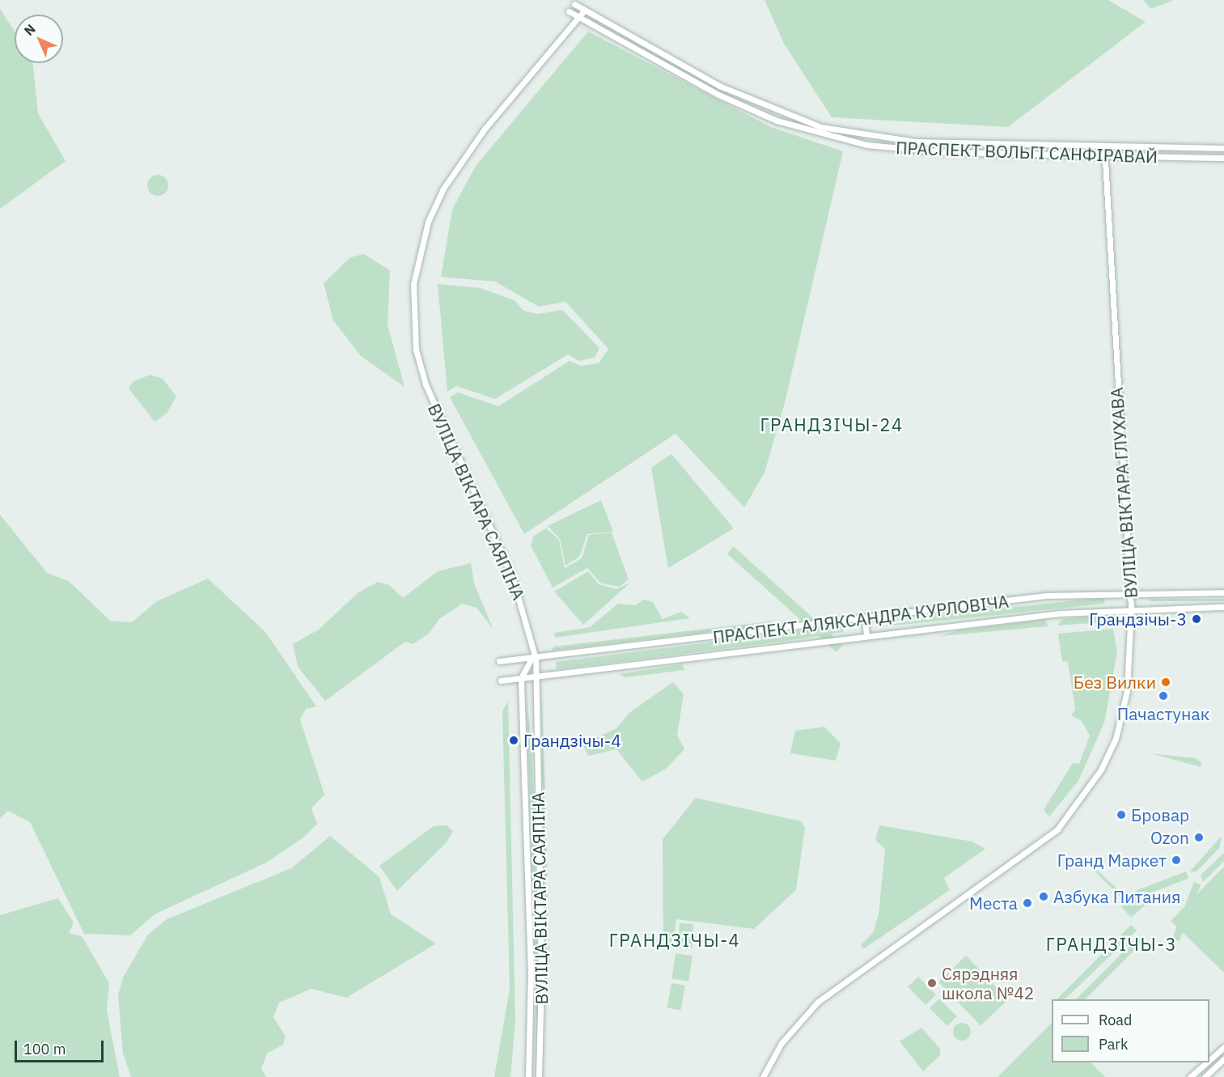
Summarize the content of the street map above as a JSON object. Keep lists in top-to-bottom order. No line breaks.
{"streets":{"street":["ПРАСПЕКТ ВОЛЬГІ САНФІРАВАЙ","ВУЛІЦА ВІКТАРА ГЛУХАВА","ВУЛІЦА ВІКТАРА САЯПІНА","ПРАСПЕКТ АЛЯКСАНДРА КУРЛОВІЧА"]},"crossings":[["ПРАСПЕКТ ВОЛЬГІ САНФІРАВАЙ","ВУЛІЦА ВІКТАРА ГЛУХАВА"],["ПРАСПЕКТ ВОЛЬГІ САНФІРАВАЙ","ВУЛІЦА ВІКТАРА САЯПІНА"],["ВУЛІЦА ВІКТАРА ГЛУХАВА","ПРАСПЕКТ АЛЯКСАНДРА КУРЛОВІЧА"],["ВУЛІЦА ВІКТАРА САЯПІНА","ПРАСПЕКТ АЛЯКСАНДРА КУРЛОВІЧА"]],"districts":["ГРАНДЗІЧЫ-24","ГРАНДЗІЧЫ-4","ГРАНДЗІЧЫ-3"],"places":["Грандзічы-3","Без Вилки","Пачастунак","Грандзічы-4","Бровар","Ozon","Гранд Маркет","Азбука Питания","Места","Сярэдняя школа №42"],"legend":["Road","Park"],"scale_bar":"100 m","north":"top left"}
